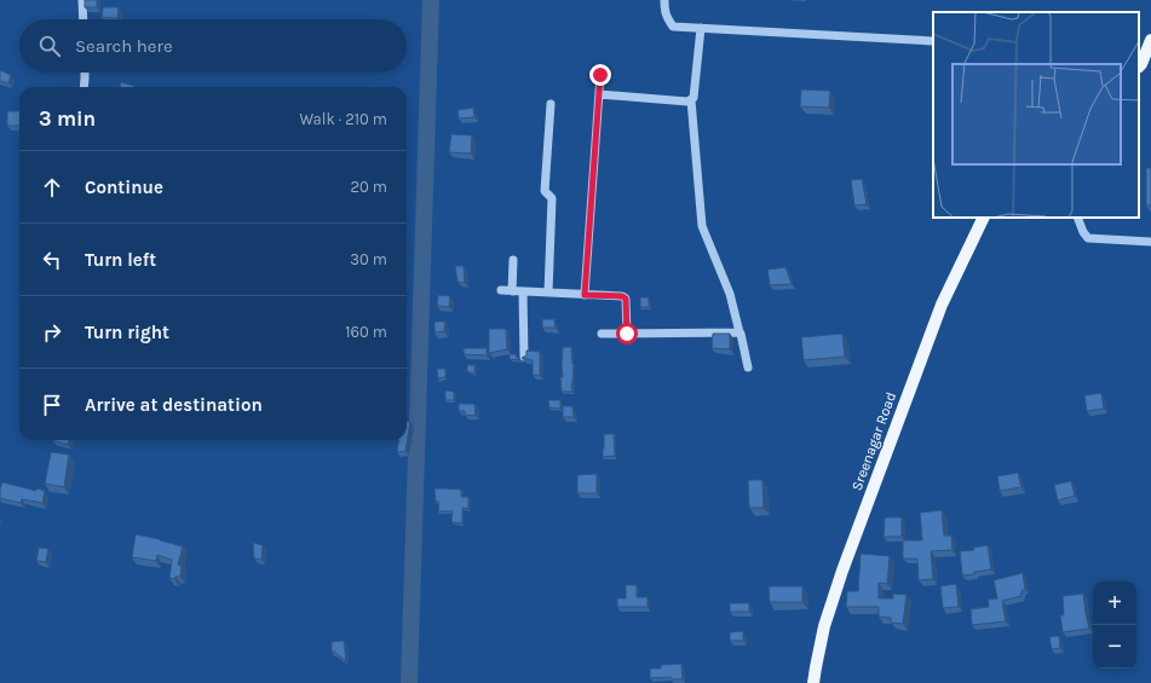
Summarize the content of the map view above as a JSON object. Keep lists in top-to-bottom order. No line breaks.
{"streets":{"main road":["Sreenagar Road"]},"page":{"search":"Search here","heading":["3 min","Walk · 210 m"],"list":[["Continue","20 m"],["Turn left","30 m"],["Turn right","160 m"],"Arrive at destination"],"map_buttons":["+","−"]}}
